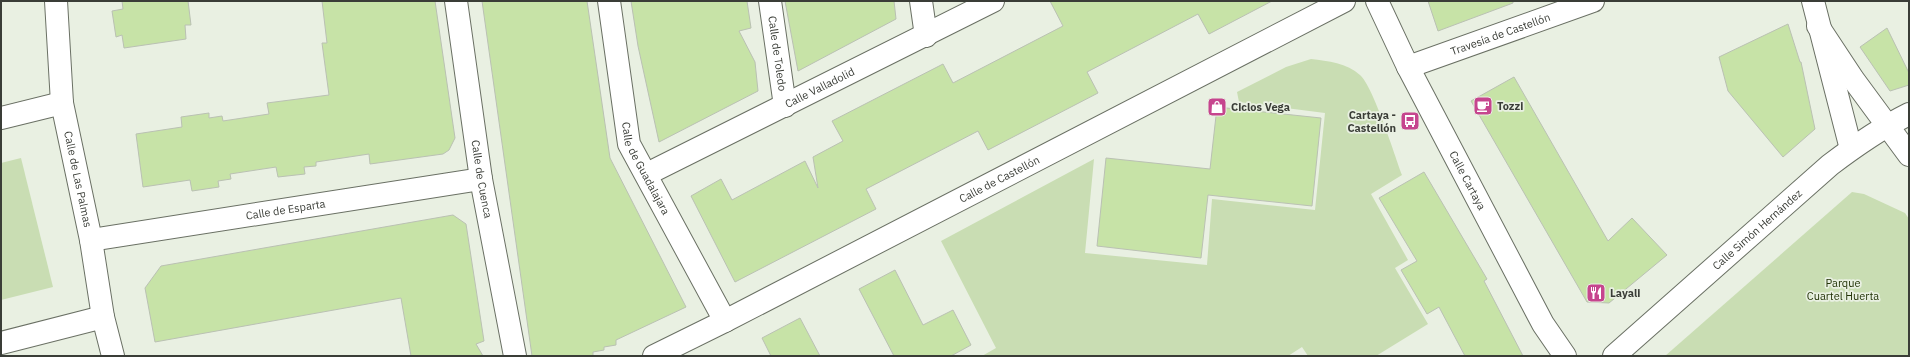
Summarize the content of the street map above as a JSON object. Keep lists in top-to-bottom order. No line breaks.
{"streets":{"street":["Travesía de Castellón","Calle de Toledo","Calle Valladolid","Calle de Guadalajara","Calle de Las Palmas","Calle de Cuenca","Calle de Castellón","Calle Cartaya","Calle de Esparta","Calle Simón Hernández"]},"crossings":[["Travesía de Castellón","Calle Cartaya"],["Calle de Toledo","Calle Valladolid"],["Calle Valladolid","Calle de Guadalajara"],["Calle de Guadalajara","Calle de Castellón"],["Calle de Las Palmas","Calle de Esparta"],["Calle de Cuenca","Calle de Esparta"]],"parks":["Parque Cuartel Huerta"],"places":{"cafe":["Tozzi"],"shop":["Ciclos Vega"],"bus stop":["Cartaya - Castellón"],"restaurant":["Layali"]}}
